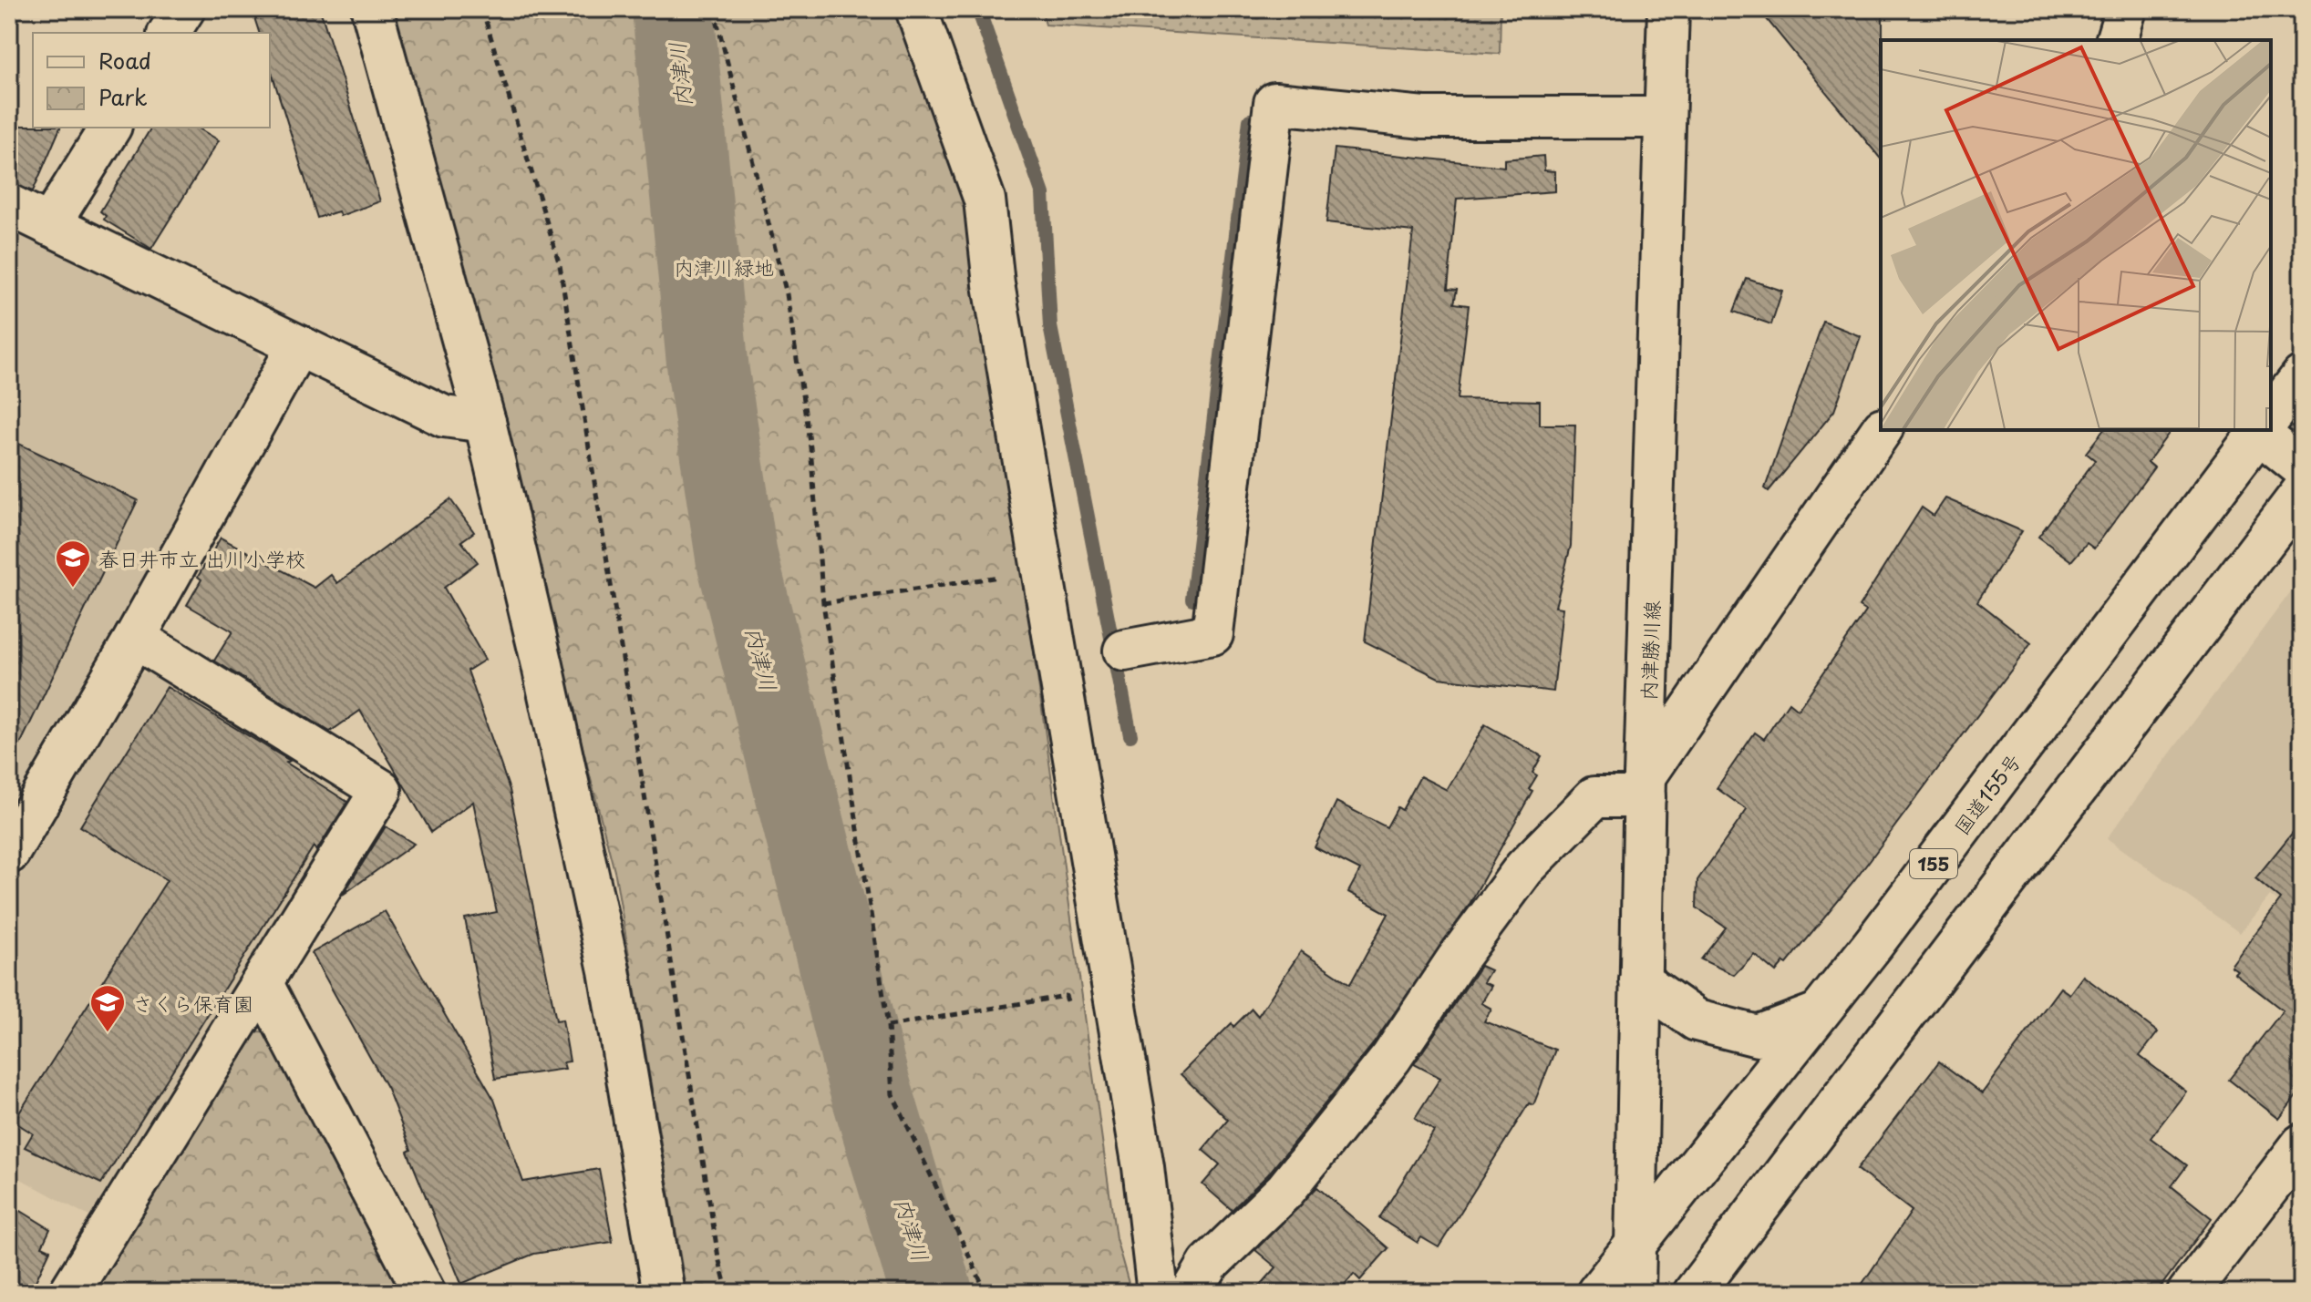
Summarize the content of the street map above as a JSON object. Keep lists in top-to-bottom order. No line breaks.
{"streets":{"main road":["内津勝川線","国道155号","155"]},"crossings":[["内津勝川線","国道155号"]],"water":["内津川"],"parks":["内津川緑地"],"places":{"school or university":["春日井市立 出川小学校","さくら保育園"]},"legend":["Road","Park"]}
